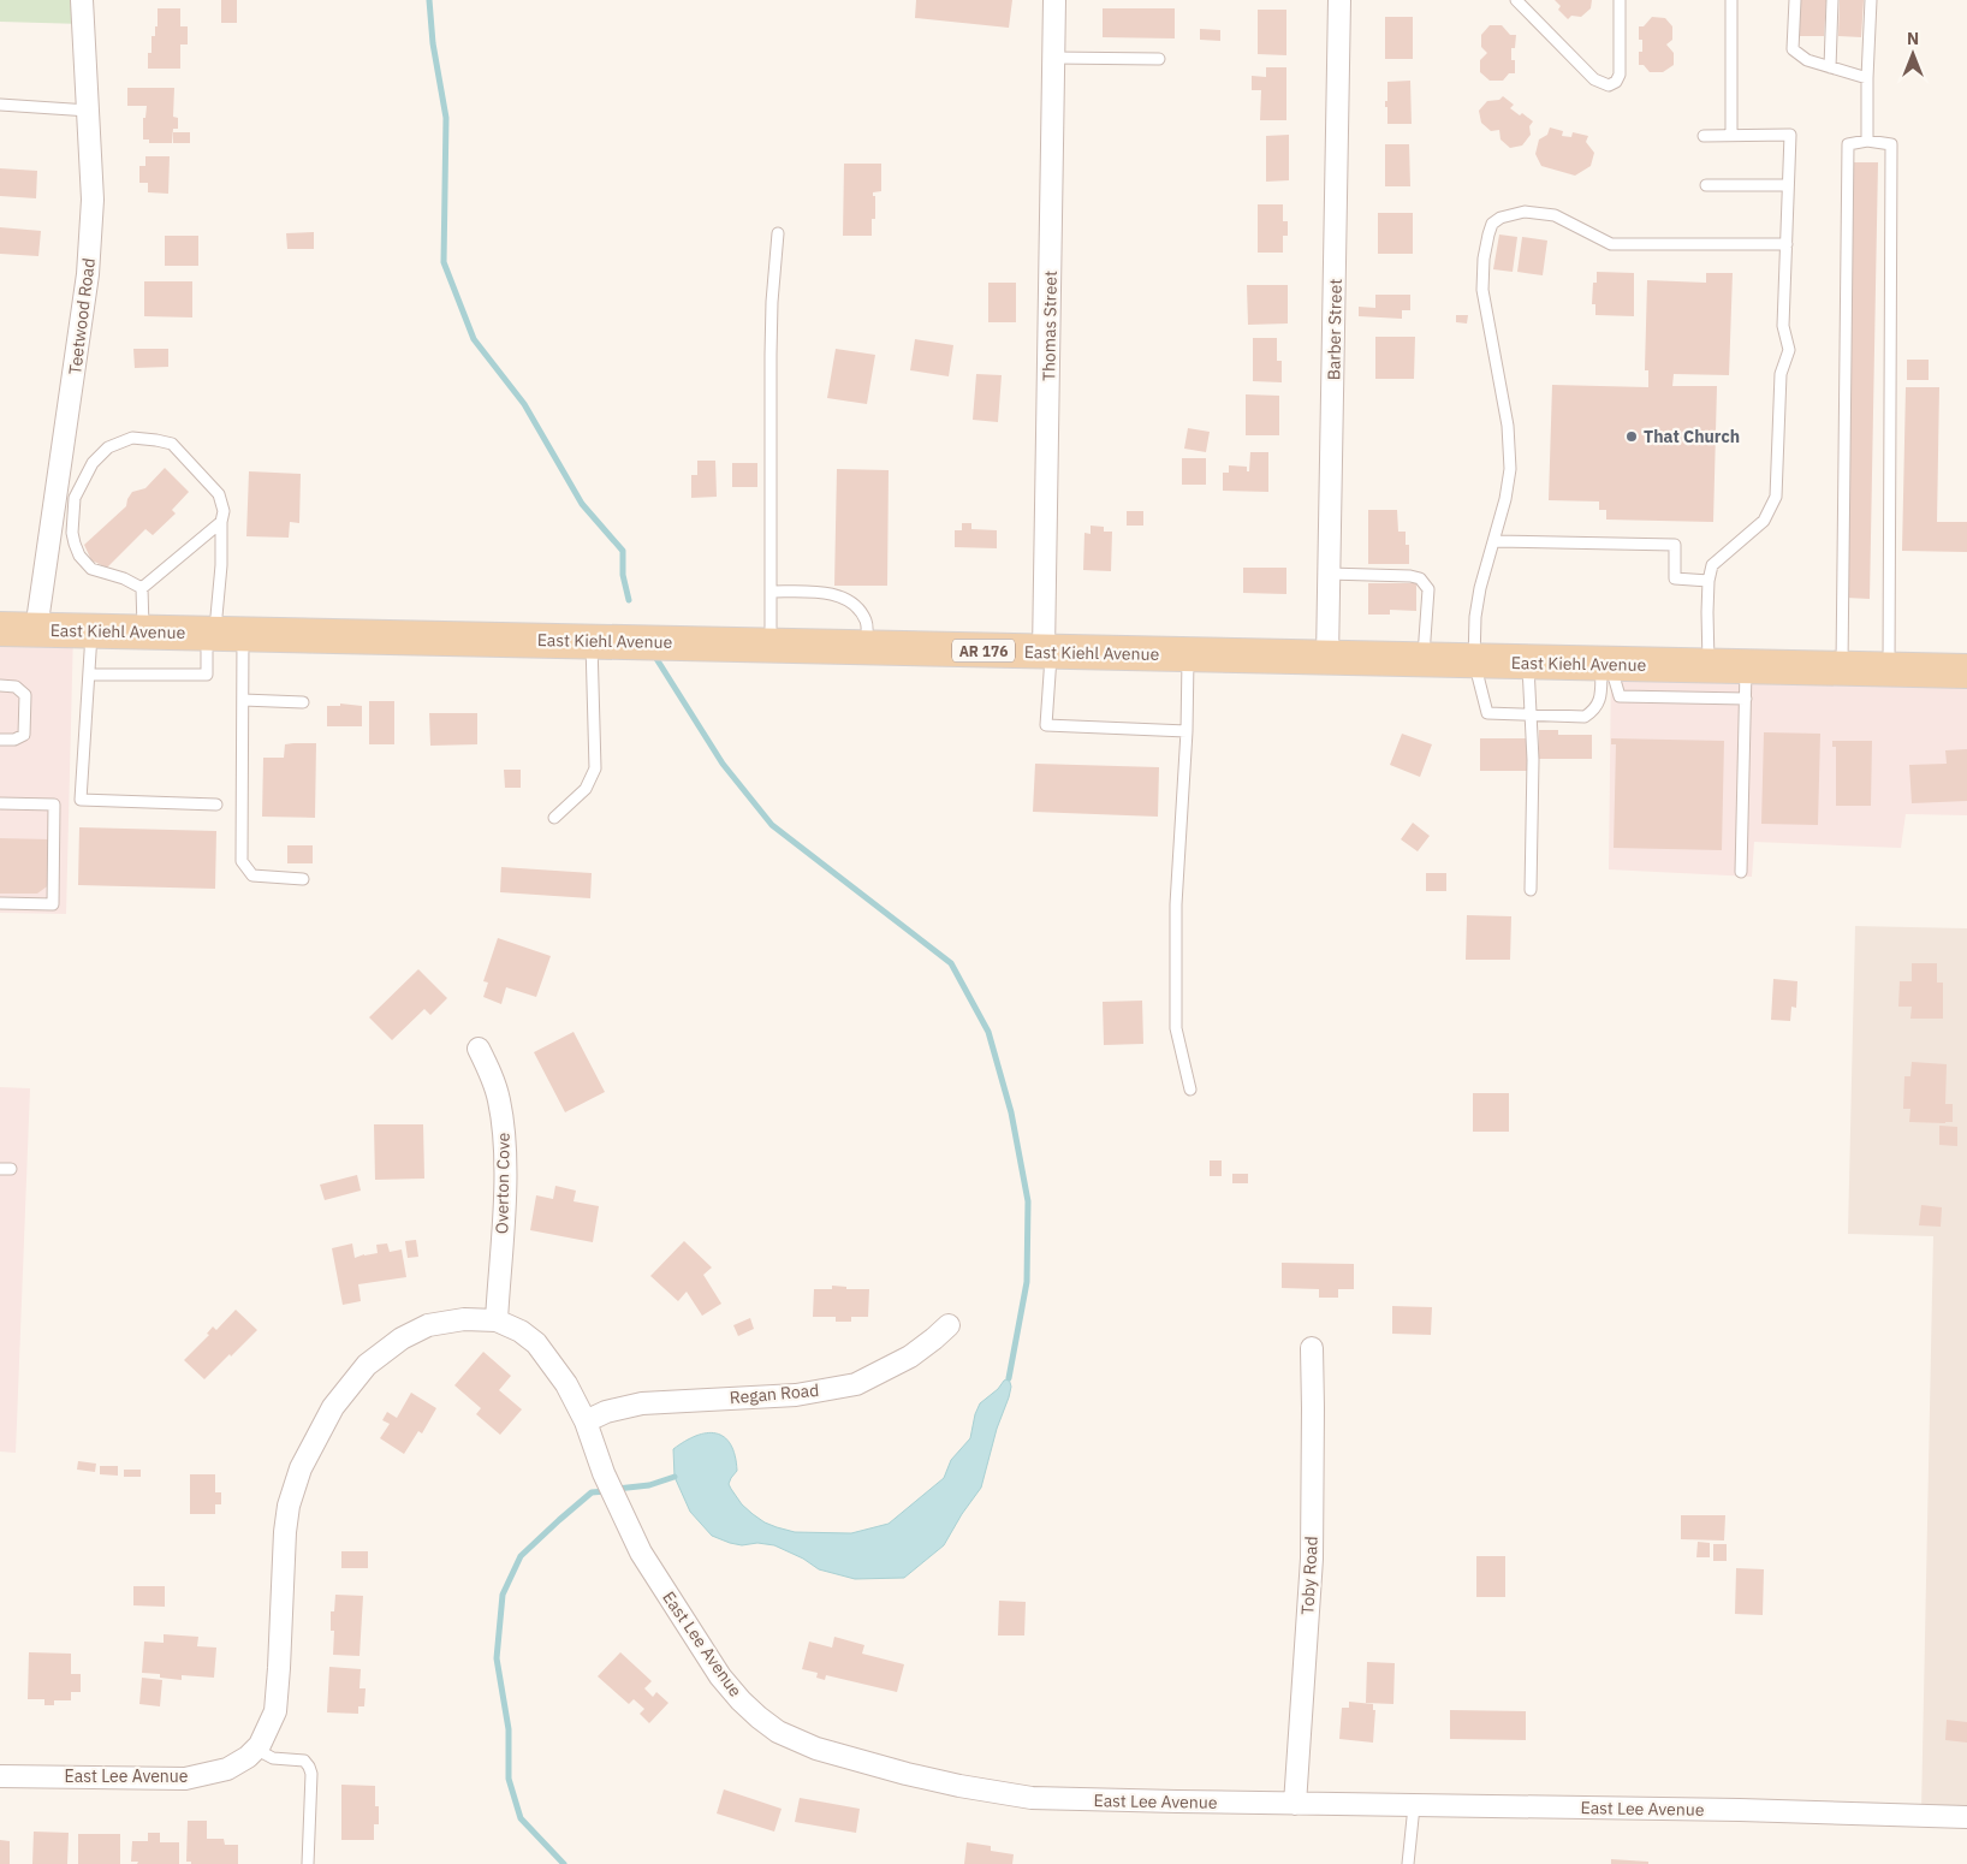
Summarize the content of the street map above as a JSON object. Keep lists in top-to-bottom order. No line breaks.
{"streets":{"main road":["East Kiehl Avenue","AR 176"],"street":["Teetwood Road","Thomas Street","Barber Street","Overton Cove","Regan Road","Toby Road","East Lee Avenue"]},"crossings":[["Teetwood Road","East Kiehl Avenue"],["Thomas Street","East Kiehl Avenue"],["Barber Street","East Kiehl Avenue"],["Overton Cove","East Lee Avenue"],["Regan Road","East Lee Avenue"],["Toby Road","East Lee Avenue"]],"places":["That Church"],"north":"top"}
